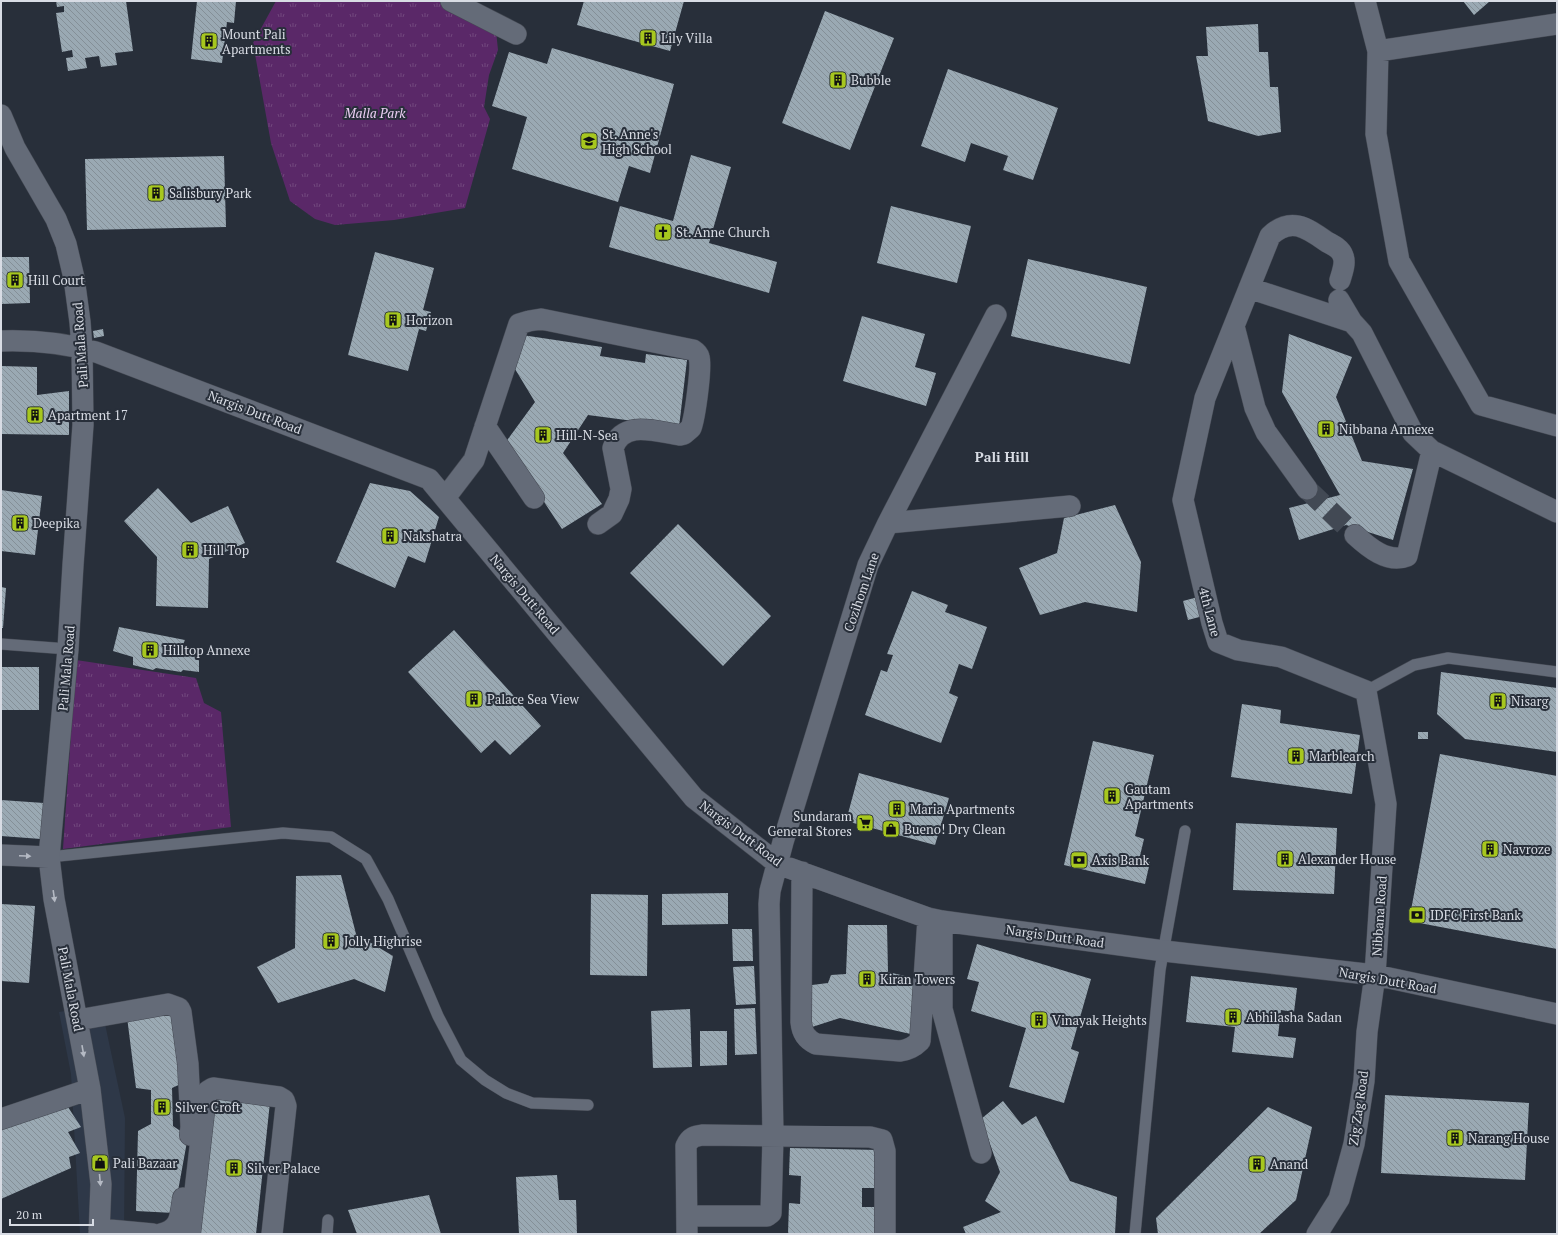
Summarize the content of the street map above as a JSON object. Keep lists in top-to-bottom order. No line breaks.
{"streets":{"street":["Pali Mala Road","Nargis Dutt Road","Cozihom Lane","4th Lane","Nibbana Road","Zig Zag Road"]},"crossings":[["Pali Mala Road","Nargis Dutt Road"],["Nargis Dutt Road","Cozihom Lane"],["Nargis Dutt Road","Nibbana Road"],["Nargis Dutt Road","Zig Zag Road"],["4th Lane","Nibbana Road"],["Nibbana Road","Zig Zag Road"]],"districts":["Pali Hill"],"parks":["Malla Park"],"places":{"building":["Lily Villa","Mount Pali Apartments","Bubble","Salisbury Park","Hill Court","Horizon","Apartment 17","Nibbana Annexe","Hill-N-Sea","Deepika","Nakshatra","Hill Top","Hilltop Annexe","Palace Sea View","Nisarg","Marblearch","Gautam Apartments","Maria Apartments","Navroze","Alexander House","Jolly Highrise","Kiran Towers","Abhilasha Sadan","Vinayak Heights","Silver Croft","Narang House","Anand","Silver Palace"],"school or university":["St. Anne's High School"],"church":["St. Anne Church"],"supermarket":["Sundaram General Stores"],"shop":["Bueno! Dry Clean","Pali Bazaar"],"bank":["Axis Bank","IDFC First Bank"]},"scale_bar":"20 m"}
